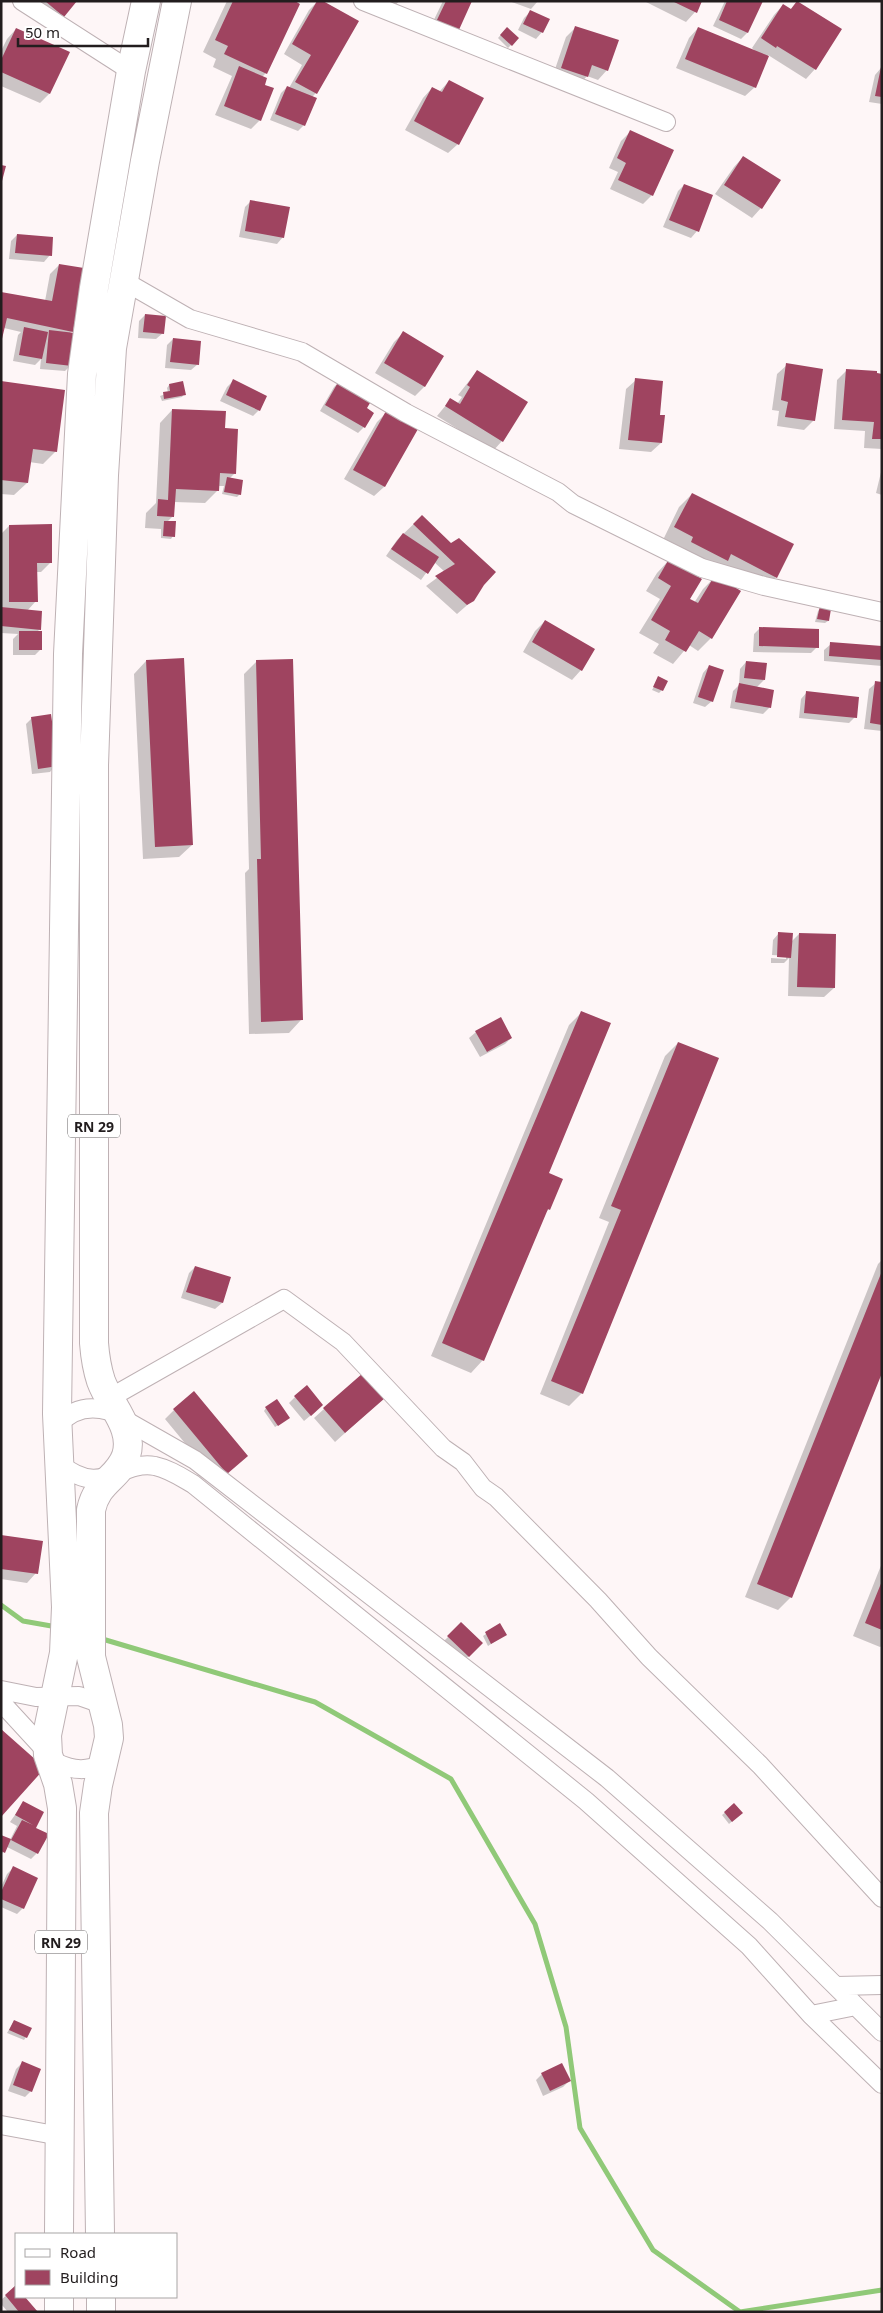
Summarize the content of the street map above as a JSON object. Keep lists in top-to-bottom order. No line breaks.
{"streets":{"highway":["RN 29"]},"legend":["Road","Building"],"scale_bar":"50 m"}
